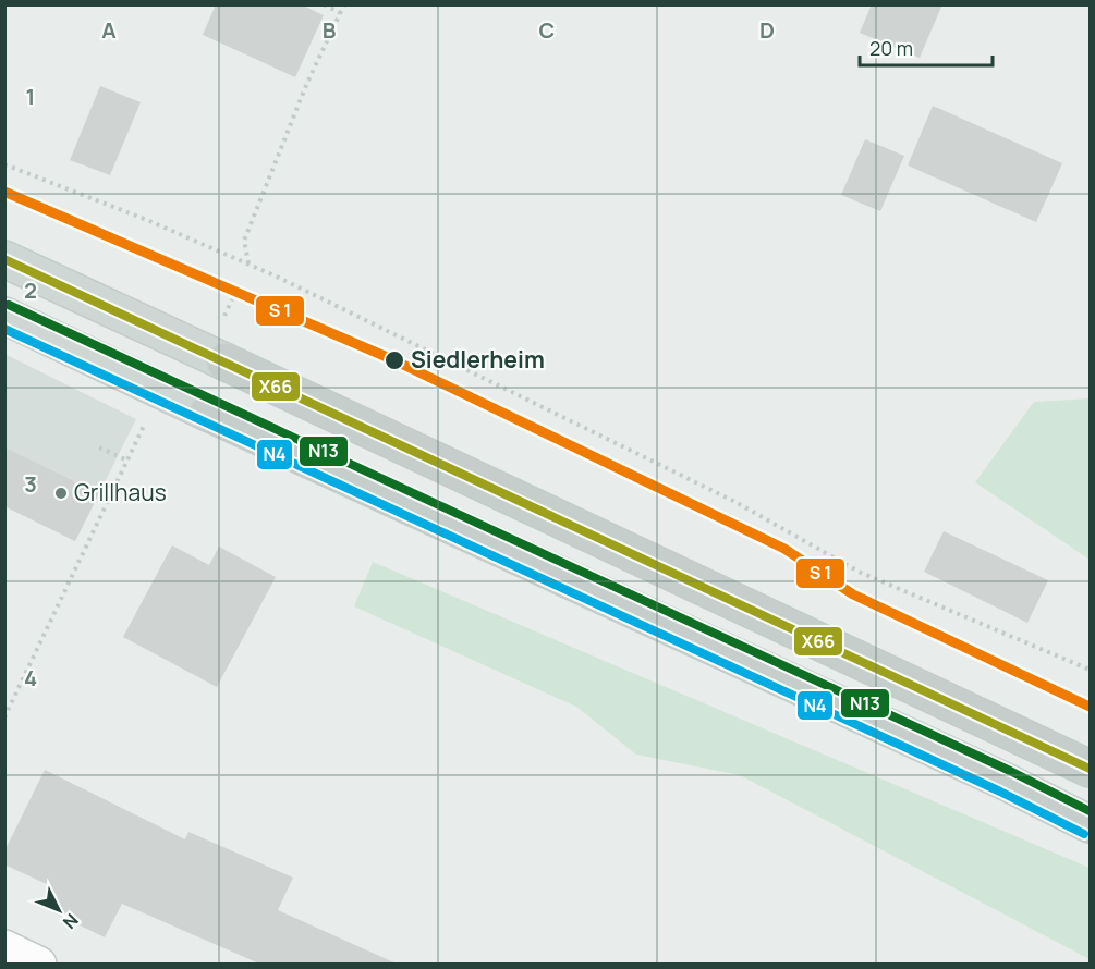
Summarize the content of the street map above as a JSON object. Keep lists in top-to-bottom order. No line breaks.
{"places":["Siedlerheim","Grillhaus"],"lines":["transit line X66","transit line N13","transit line N4"],"scale_bar":"20 m","north":"bottom right","grid":{"columns":["A","B","C","D"],"rows":["1","2","3","4"]}}
